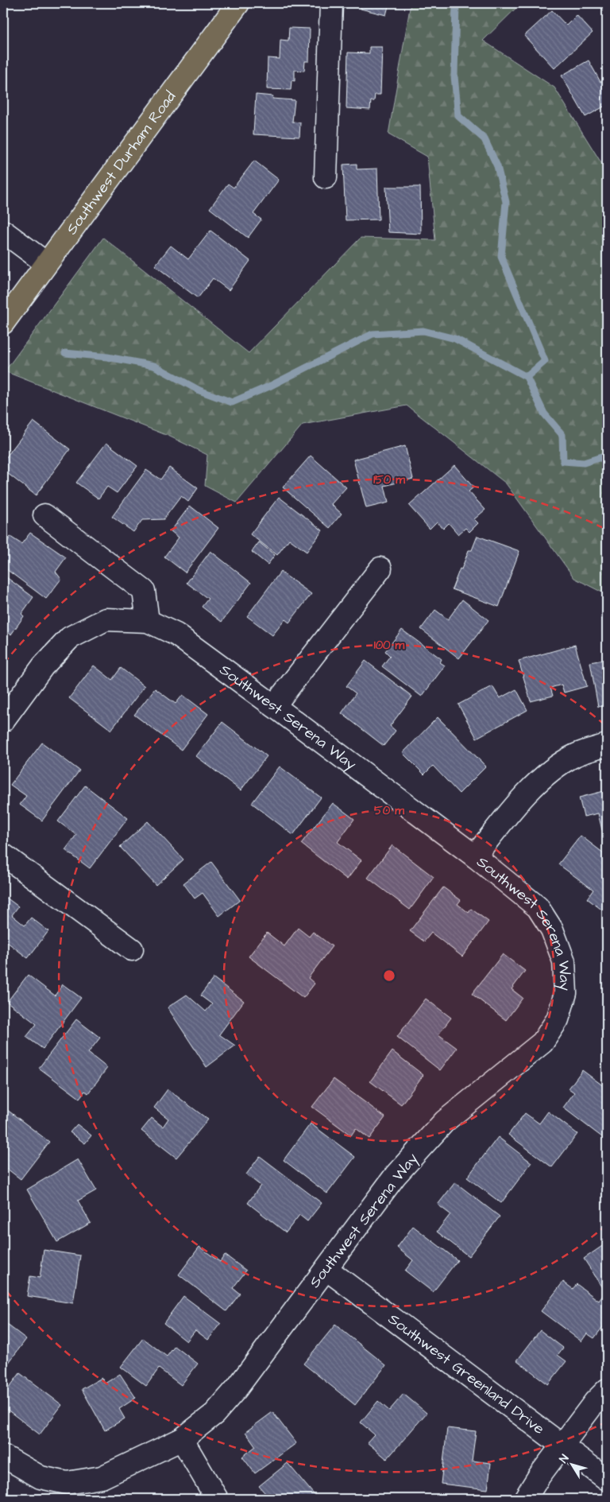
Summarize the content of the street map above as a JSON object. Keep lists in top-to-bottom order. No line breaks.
{"streets":{"main road":["Southwest Durham Road"],"street":["Southwest Serena Way","Southwest Greenland Drive"]},"crossings":[["Southwest Serena Way","Southwest Greenland Drive"]],"north":"top left","rings":["150 m","100 m","50 m"]}
